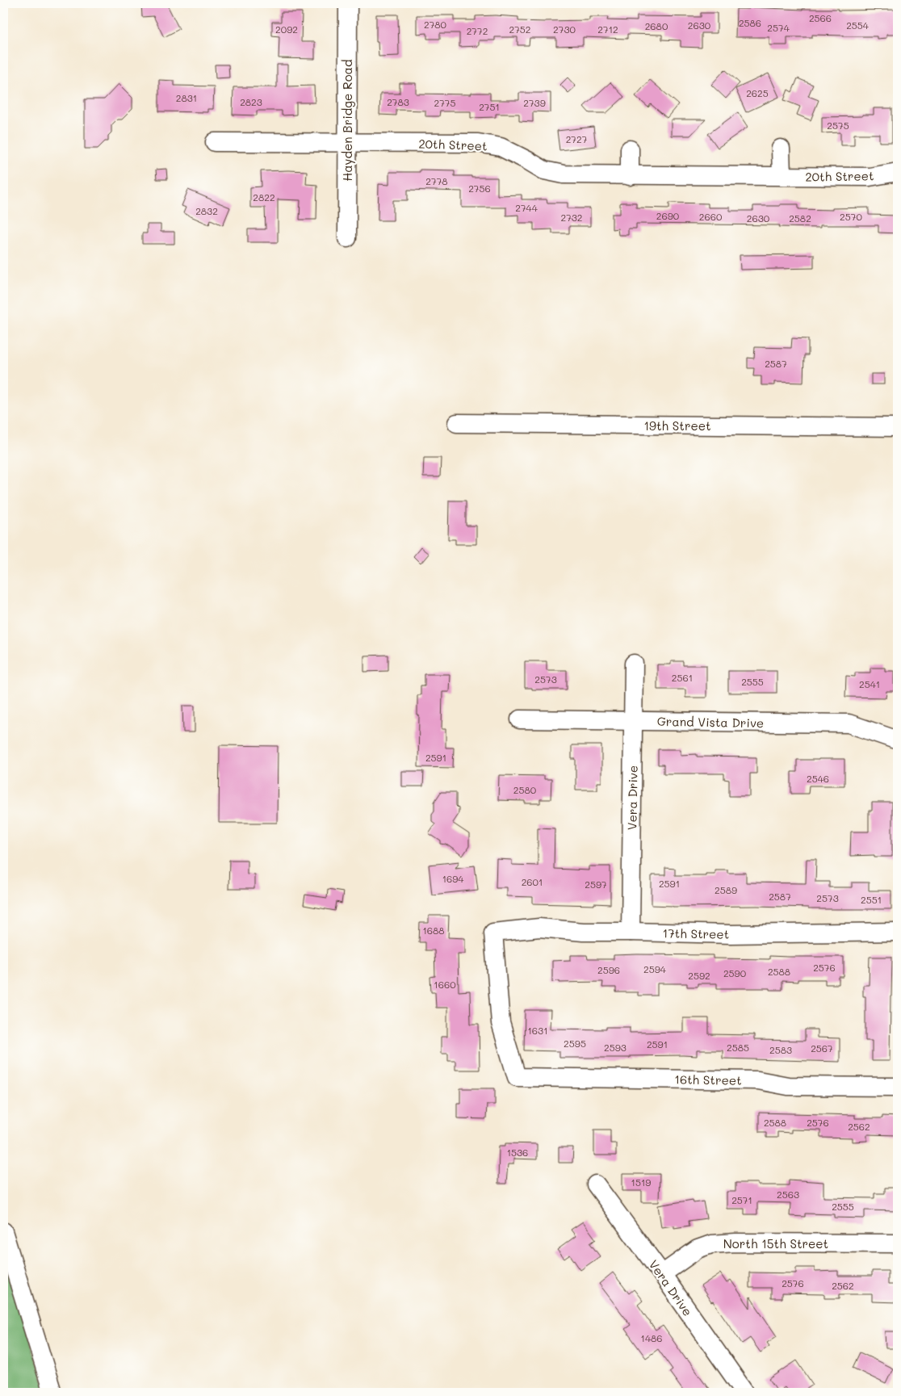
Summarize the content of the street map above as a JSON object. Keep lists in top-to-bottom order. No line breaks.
{"streets":{"street":["Hayden Bridge Road","20th Street","19th Street","Grand Vista Drive","Vera Drive","17th Street","16th Street","North 15th Street"]},"crossings":[["Hayden Bridge Road","20th Street"],["Grand Vista Drive","Vera Drive"],["Vera Drive","17th Street"],["Vera Drive","North 15th Street"],["17th Street","16th Street"]],"house_numbers":["2566","2586","2780","2630","2554","2680","2574","2092","2752","2730","2712","2772","2625","2831","2823","2783","2775","2739","2751","2575","2727","2778","2756","2822","2744","2832","2690","2660","2570","2732","2630","2582","2587","2561","2573","2555","2541","2591","2546","2580","1694","2601","2591","2597","2589","2587","2573","2551","1688","2576","2594","2596","2588","2590","2592","1660","1631","2595","2591","2593","2585","2567","2583","2588","2576","2562","1536","1519","2563","2571","2555","2576","2562","1486"]}
